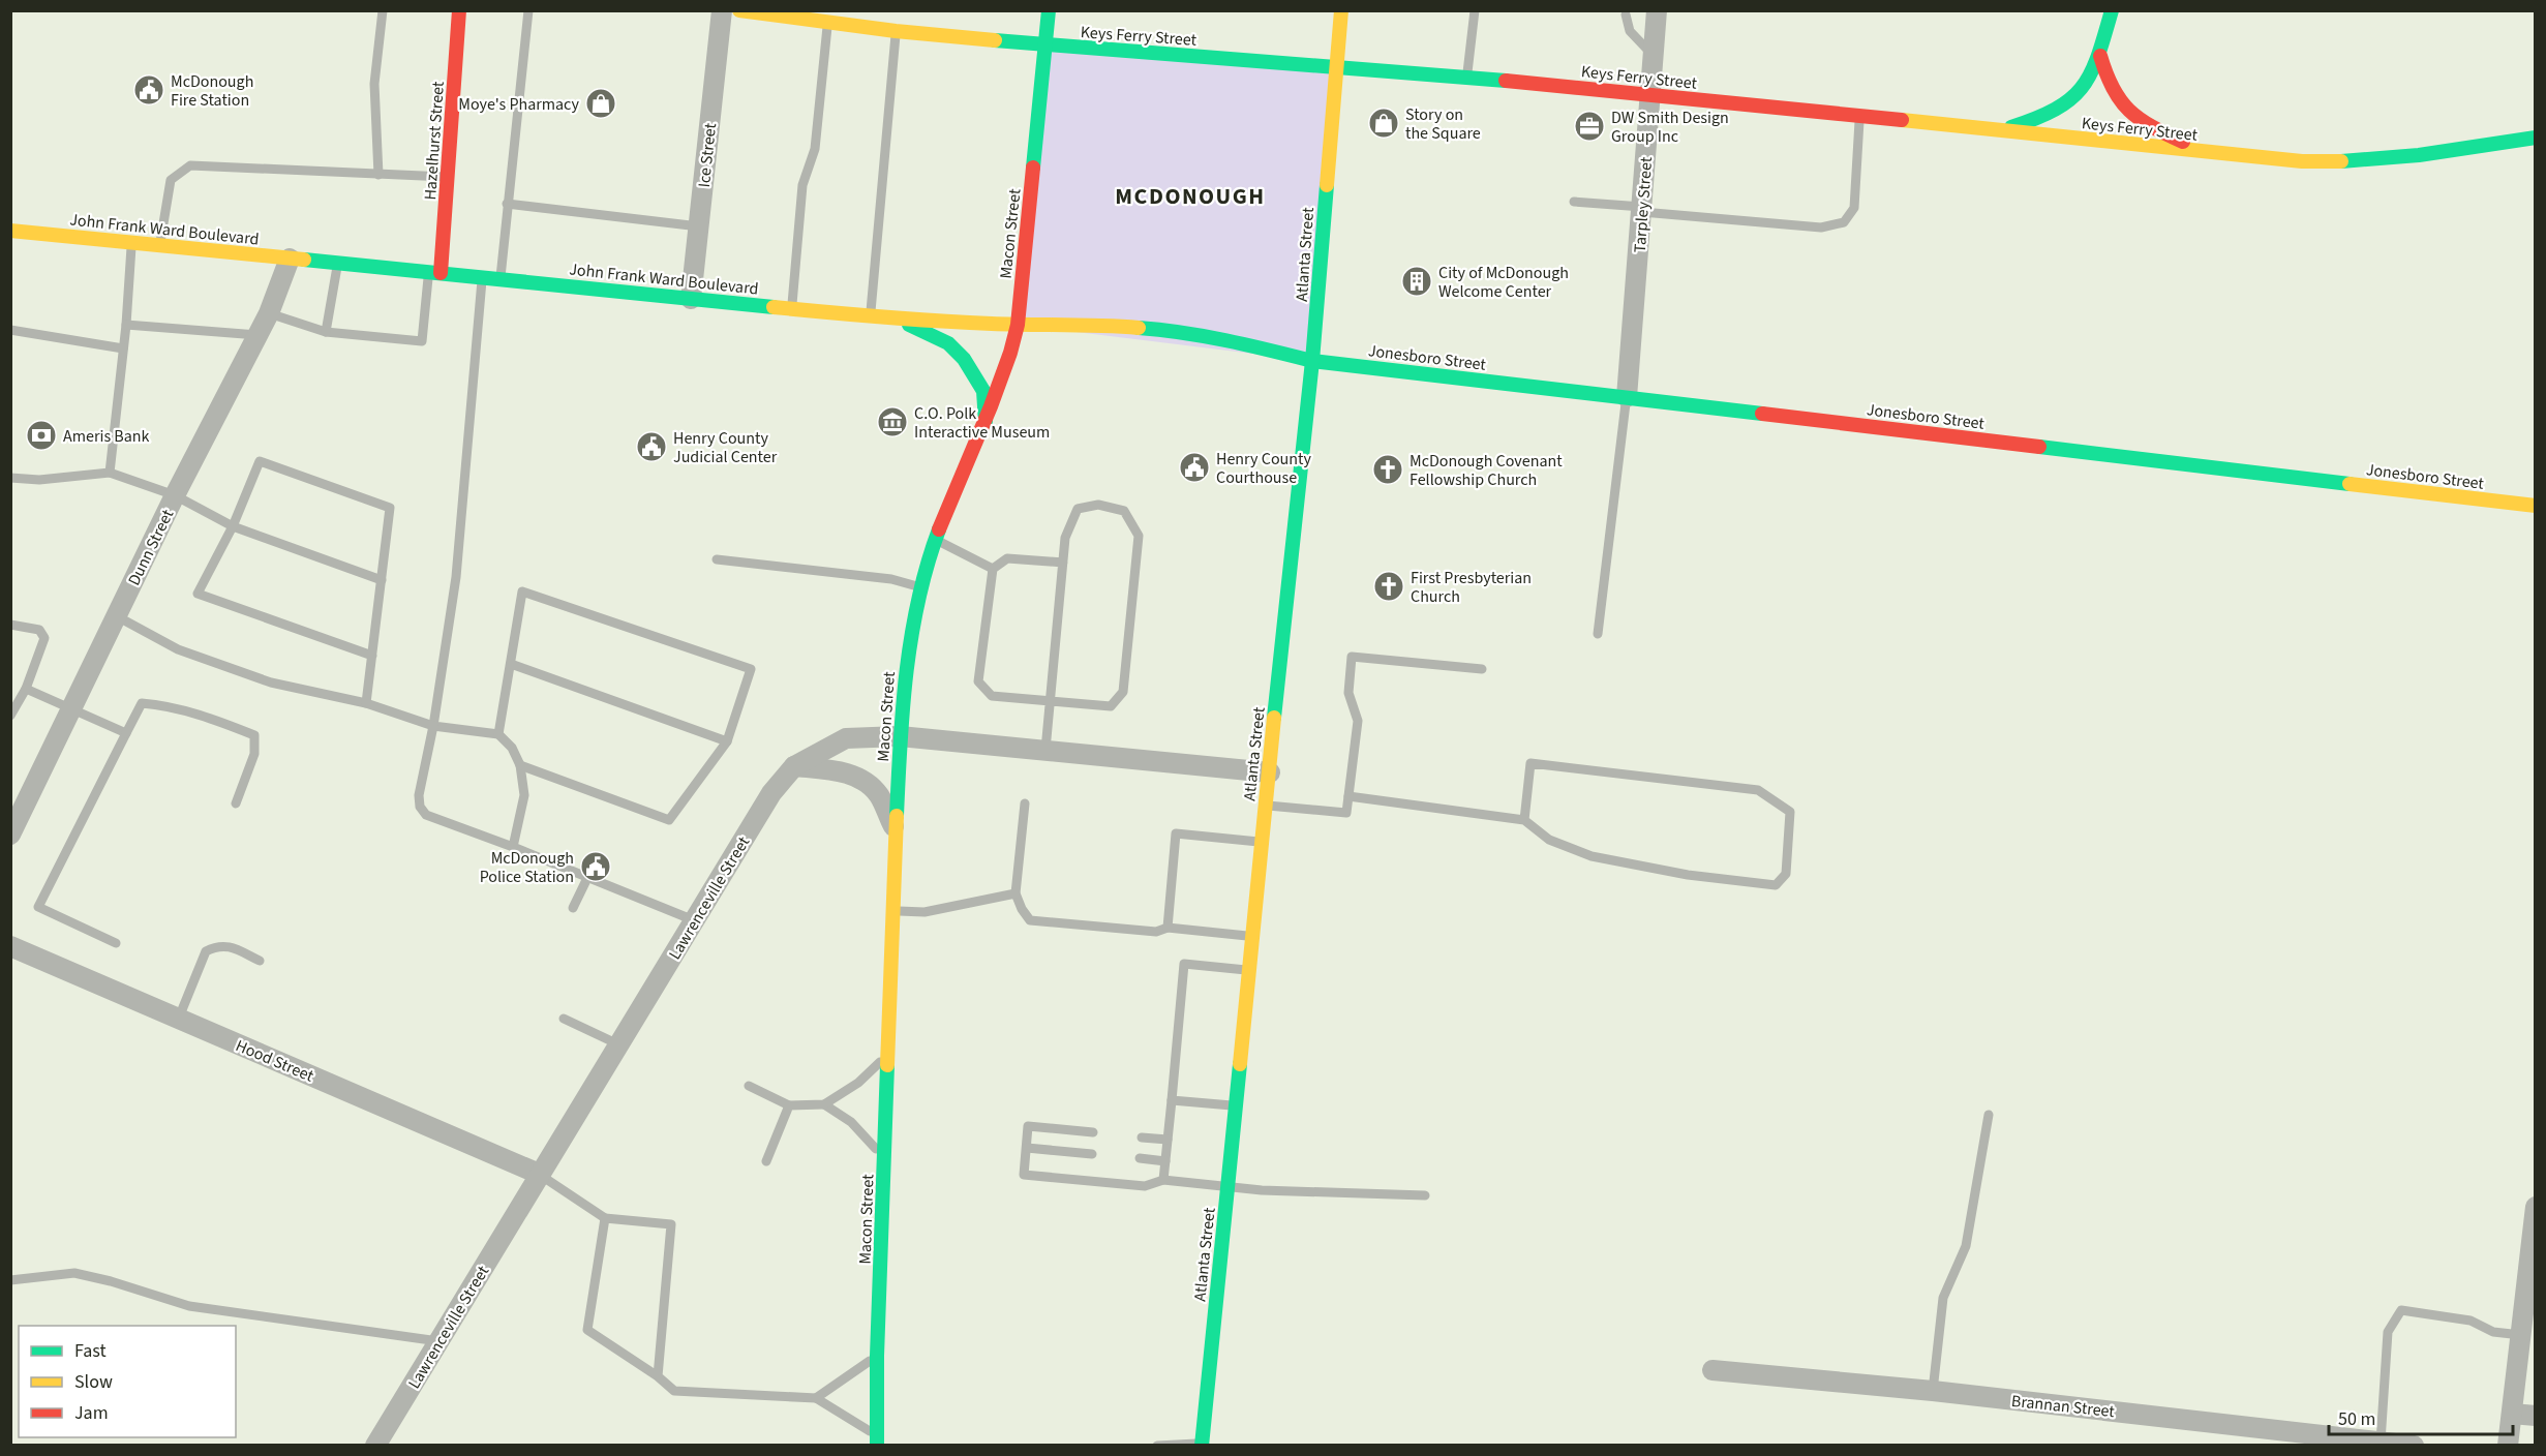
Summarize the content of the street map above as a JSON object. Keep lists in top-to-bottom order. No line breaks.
{"streets":{"main road":["Keys Ferry Street","Hazelhurst Street","John Frank Ward Boulevard","Macon Street","Atlanta Street","Jonesboro Street"],"street":["Ice Street","Tarpley Street","Dunn Street","Lawrenceville Street","Hood Street","Brannan Street"]},"crossings":[["Keys Ferry Street","Tarpley Street"],["Keys Ferry Street","Macon Street"],["Keys Ferry Street","Atlanta Street"],["Hazelhurst Street","John Frank Ward Boulevard"],["Ice Street","John Frank Ward Boulevard"],["Tarpley Street","Jonesboro Street"],["John Frank Ward Boulevard","Macon Street"],["John Frank Ward Boulevard","Atlanta Street"],["John Frank Ward Boulevard","Jonesboro Street"],["John Frank Ward Boulevard","Dunn Street"],["Macon Street","Lawrenceville Street"],["Atlanta Street","Jonesboro Street"],["Atlanta Street","Lawrenceville Street"],["Lawrenceville Street","Hood Street"]],"districts":["MCDONOUGH"],"places":{"public building":["McDonough Fire Station","Henry County Judicial Center","Henry County Courthouse","McDonough Police Station"],"shop":["Moye's Pharmacy","Story on the Square"],"office":["DW Smith Design Group Inc"],"building":["City of McDonough Welcome Center"],"museum":["C.O. Polk Interactive Museum"],"bank":["Ameris Bank"],"church":["McDonough Covenant Fellowship Church","First Presbyterian Church"]},"legend":["Fast","Slow","Jam"],"scale_bar":"50 m"}
